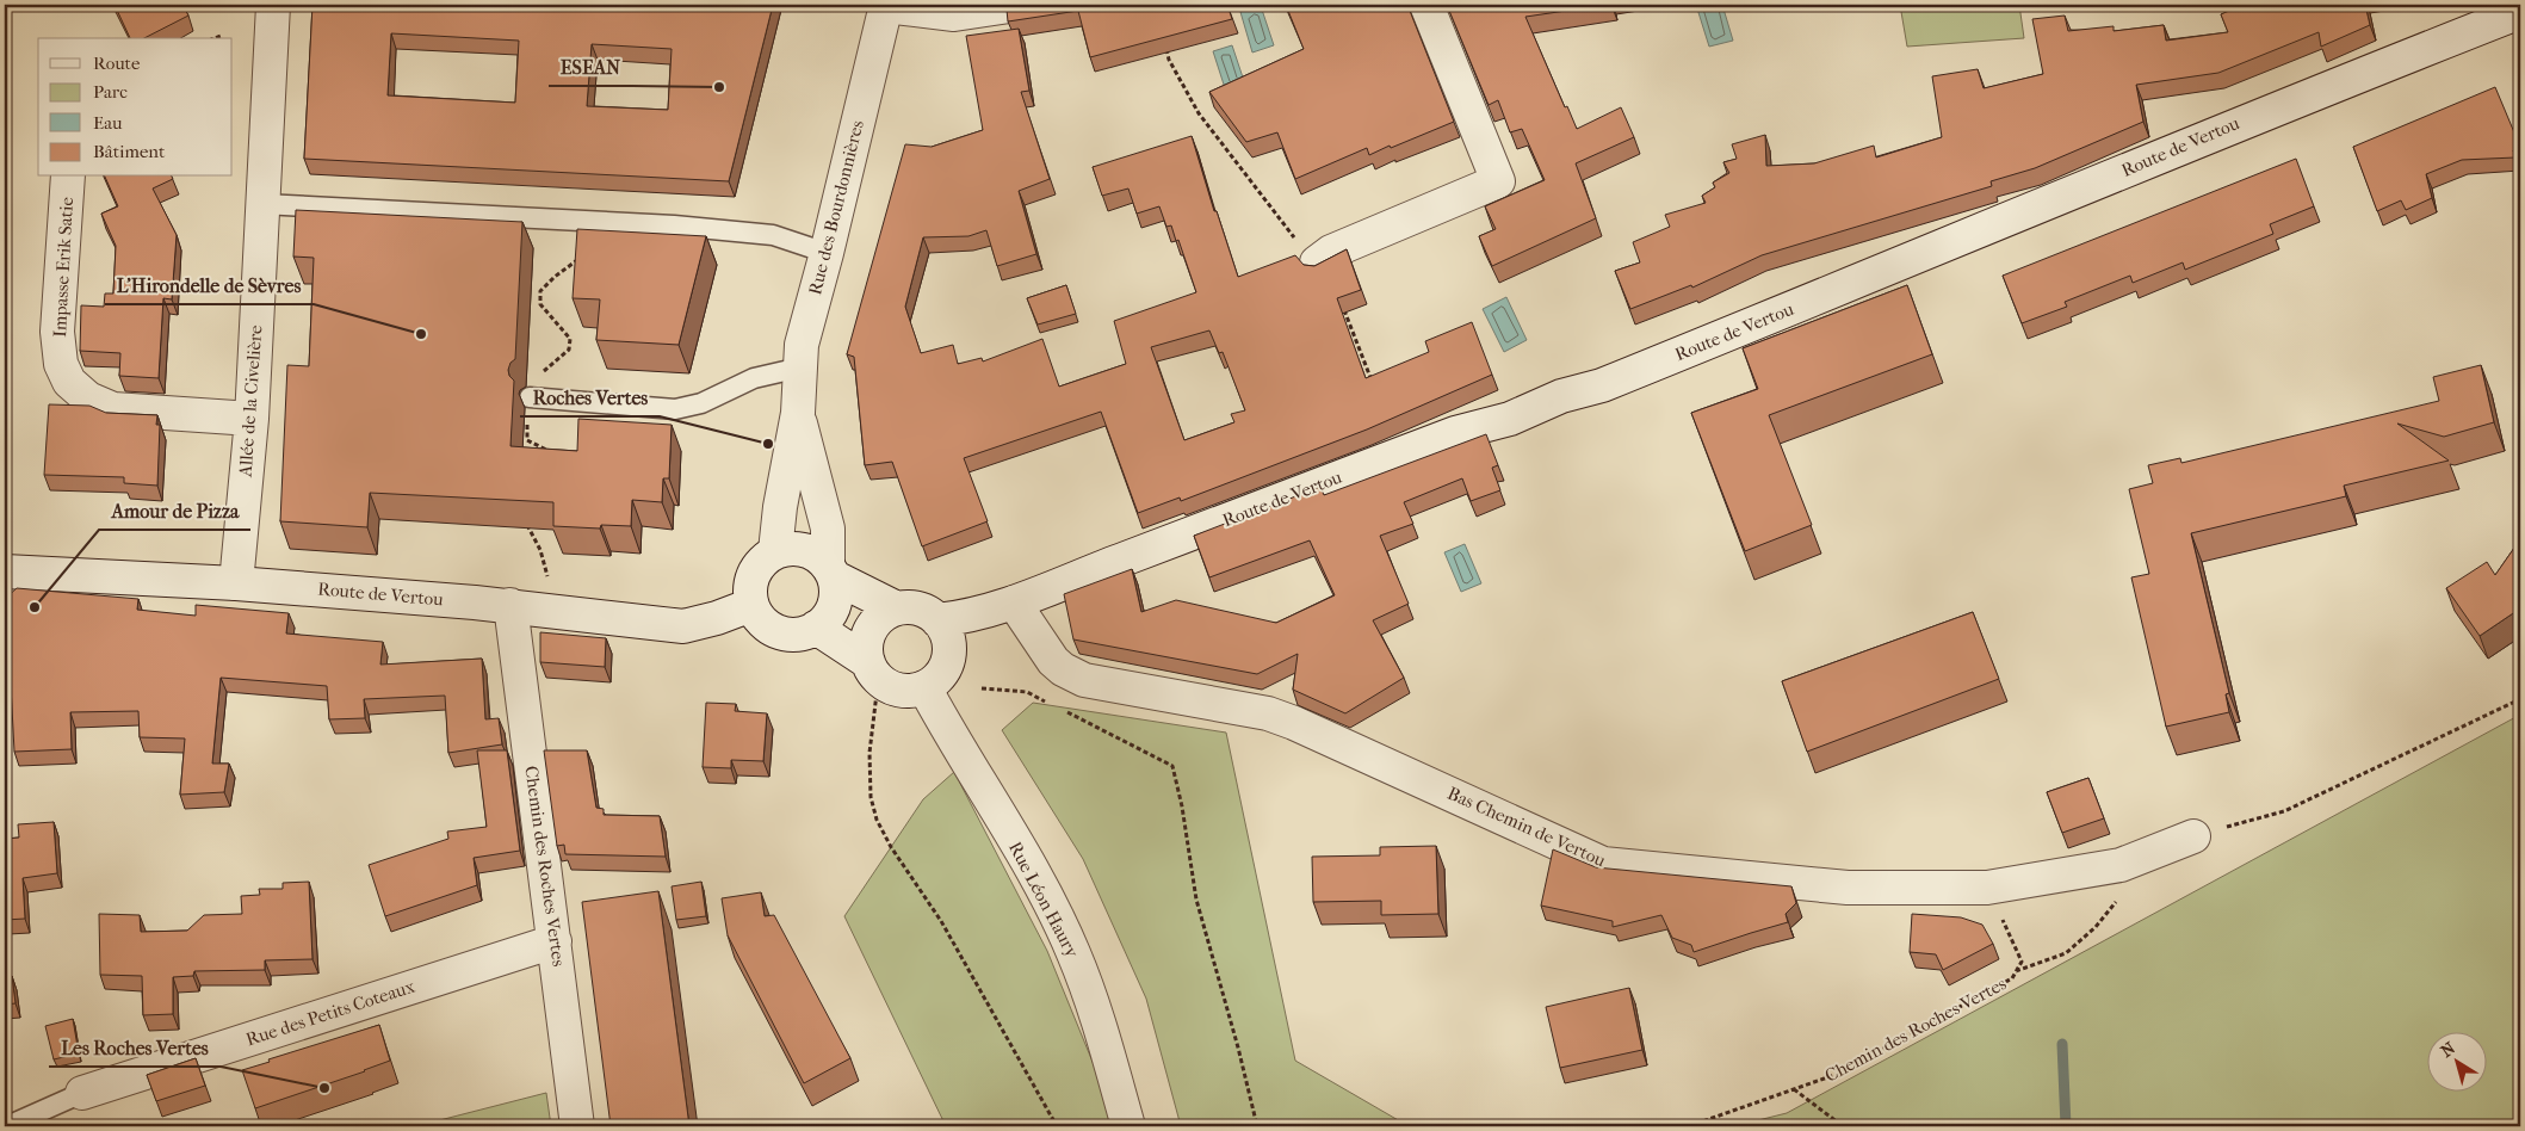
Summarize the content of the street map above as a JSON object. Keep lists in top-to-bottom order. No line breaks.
{"streets":{"street":["Route de Vertou","Rue des Bourdonnières","Impasse Erik Satie","Allée de la Civelière","Bas Chemin de Vertou","Chemin des Roches Vertes","Rue Léon Haury","Rue des Petits Coteaux"]},"crossings":[["Route de Vertou","Rue des Bourdonnières"],["Route de Vertou","Allée de la Civelière"],["Route de Vertou","Bas Chemin de Vertou"],["Route de Vertou","Chemin des Roches Vertes"],["Route de Vertou","Rue Léon Haury"],["Impasse Erik Satie","Allée de la Civelière"],["Bas Chemin de Vertou","Chemin des Roches Vertes"],["Chemin des Roches Vertes","Rue des Petits Coteaux"]],"places":["ESEAN","L'Hirondelle de Sèvres","Roches Vertes","Amour de Pizza","Les Roches Vertes"],"legend":["Route","Parc","Eau","Bâtiment"],"north":"top left"}
